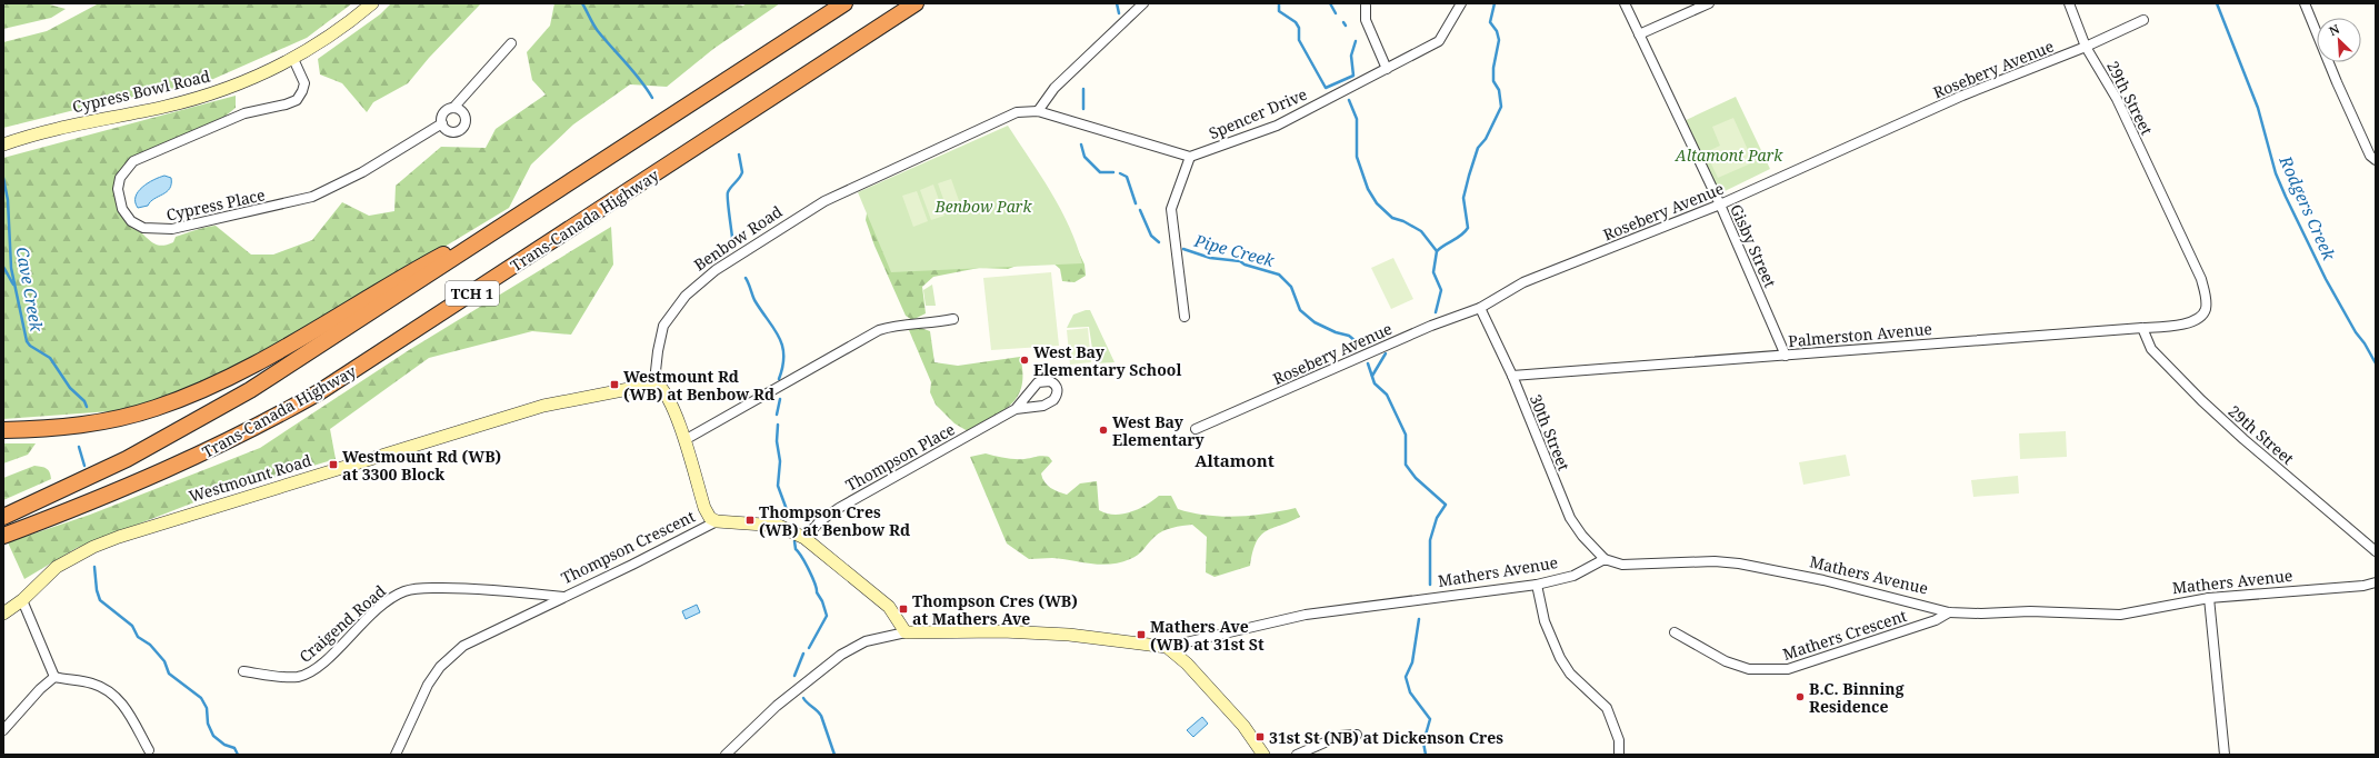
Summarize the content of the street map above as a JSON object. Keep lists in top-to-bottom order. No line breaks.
{"streets":{"highway":["Trans-Canada Highway","TCH 1"],"street":["Rosebery Avenue","Cypress Bowl Road","29th Street","Spencer Drive","Cypress Place","Benbow Road","Gisby Street","Palmerston Avenue","30th Street","Thompson Place","Westmount Road","Thompson Crescent","Mathers Avenue","Craigend Road","Mathers Crescent"]},"crossings":[["Rosebery Avenue","29th Street"],["Rosebery Avenue","Gisby Street"],["Rosebery Avenue","30th Street"],["Cypress Bowl Road","Cypress Place"],["29th Street","Palmerston Avenue"],["Benbow Road","Westmount Road"],["Gisby Street","Palmerston Avenue"],["Palmerston Avenue","30th Street"],["30th Street","Mathers Avenue"],["Thompson Place","Thompson Crescent"],["Thompson Crescent","Mathers Avenue"],["Thompson Crescent","Craigend Road"],["Mathers Avenue","Mathers Crescent"]],"districts":["Altamont"],"water":["Rodgers Creek","Pipe Creek","Cave Creek"],"parks":["Altamont Park","Benbow Park"],"places":{"other":["West Bay Elementary School","West Bay Elementary","B.C. Binning Residence"],"transit":["Westmount Rd (WB) at Benbow Rd","Westmount Rd (WB) at 3300 Block","Thompson Cres (WB) at Benbow Rd","Thompson Cres (WB) at Mathers Ave","Mathers Ave (WB) at 31st St","31st St (NB) at Dickenson Cres"]},"north":"top left"}
